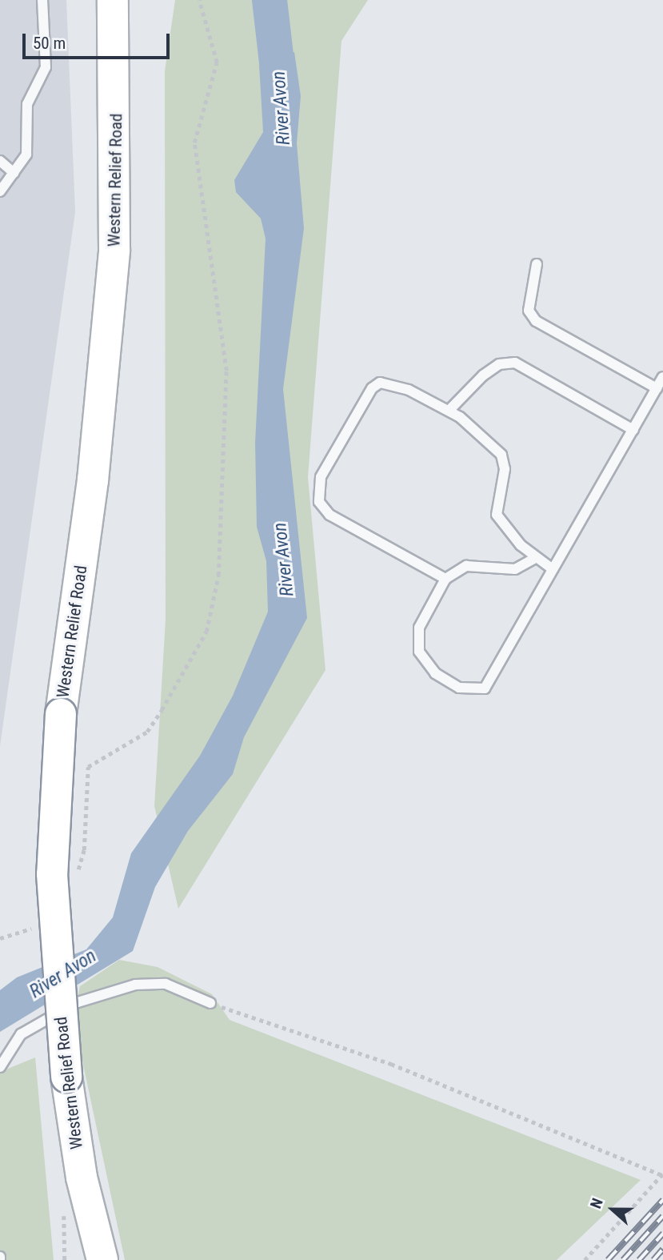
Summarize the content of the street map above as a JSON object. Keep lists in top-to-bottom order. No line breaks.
{"streets":{"highway":["Western Relief Road"]},"water":["River Avon"],"scale_bar":"50 m","north":"left"}
